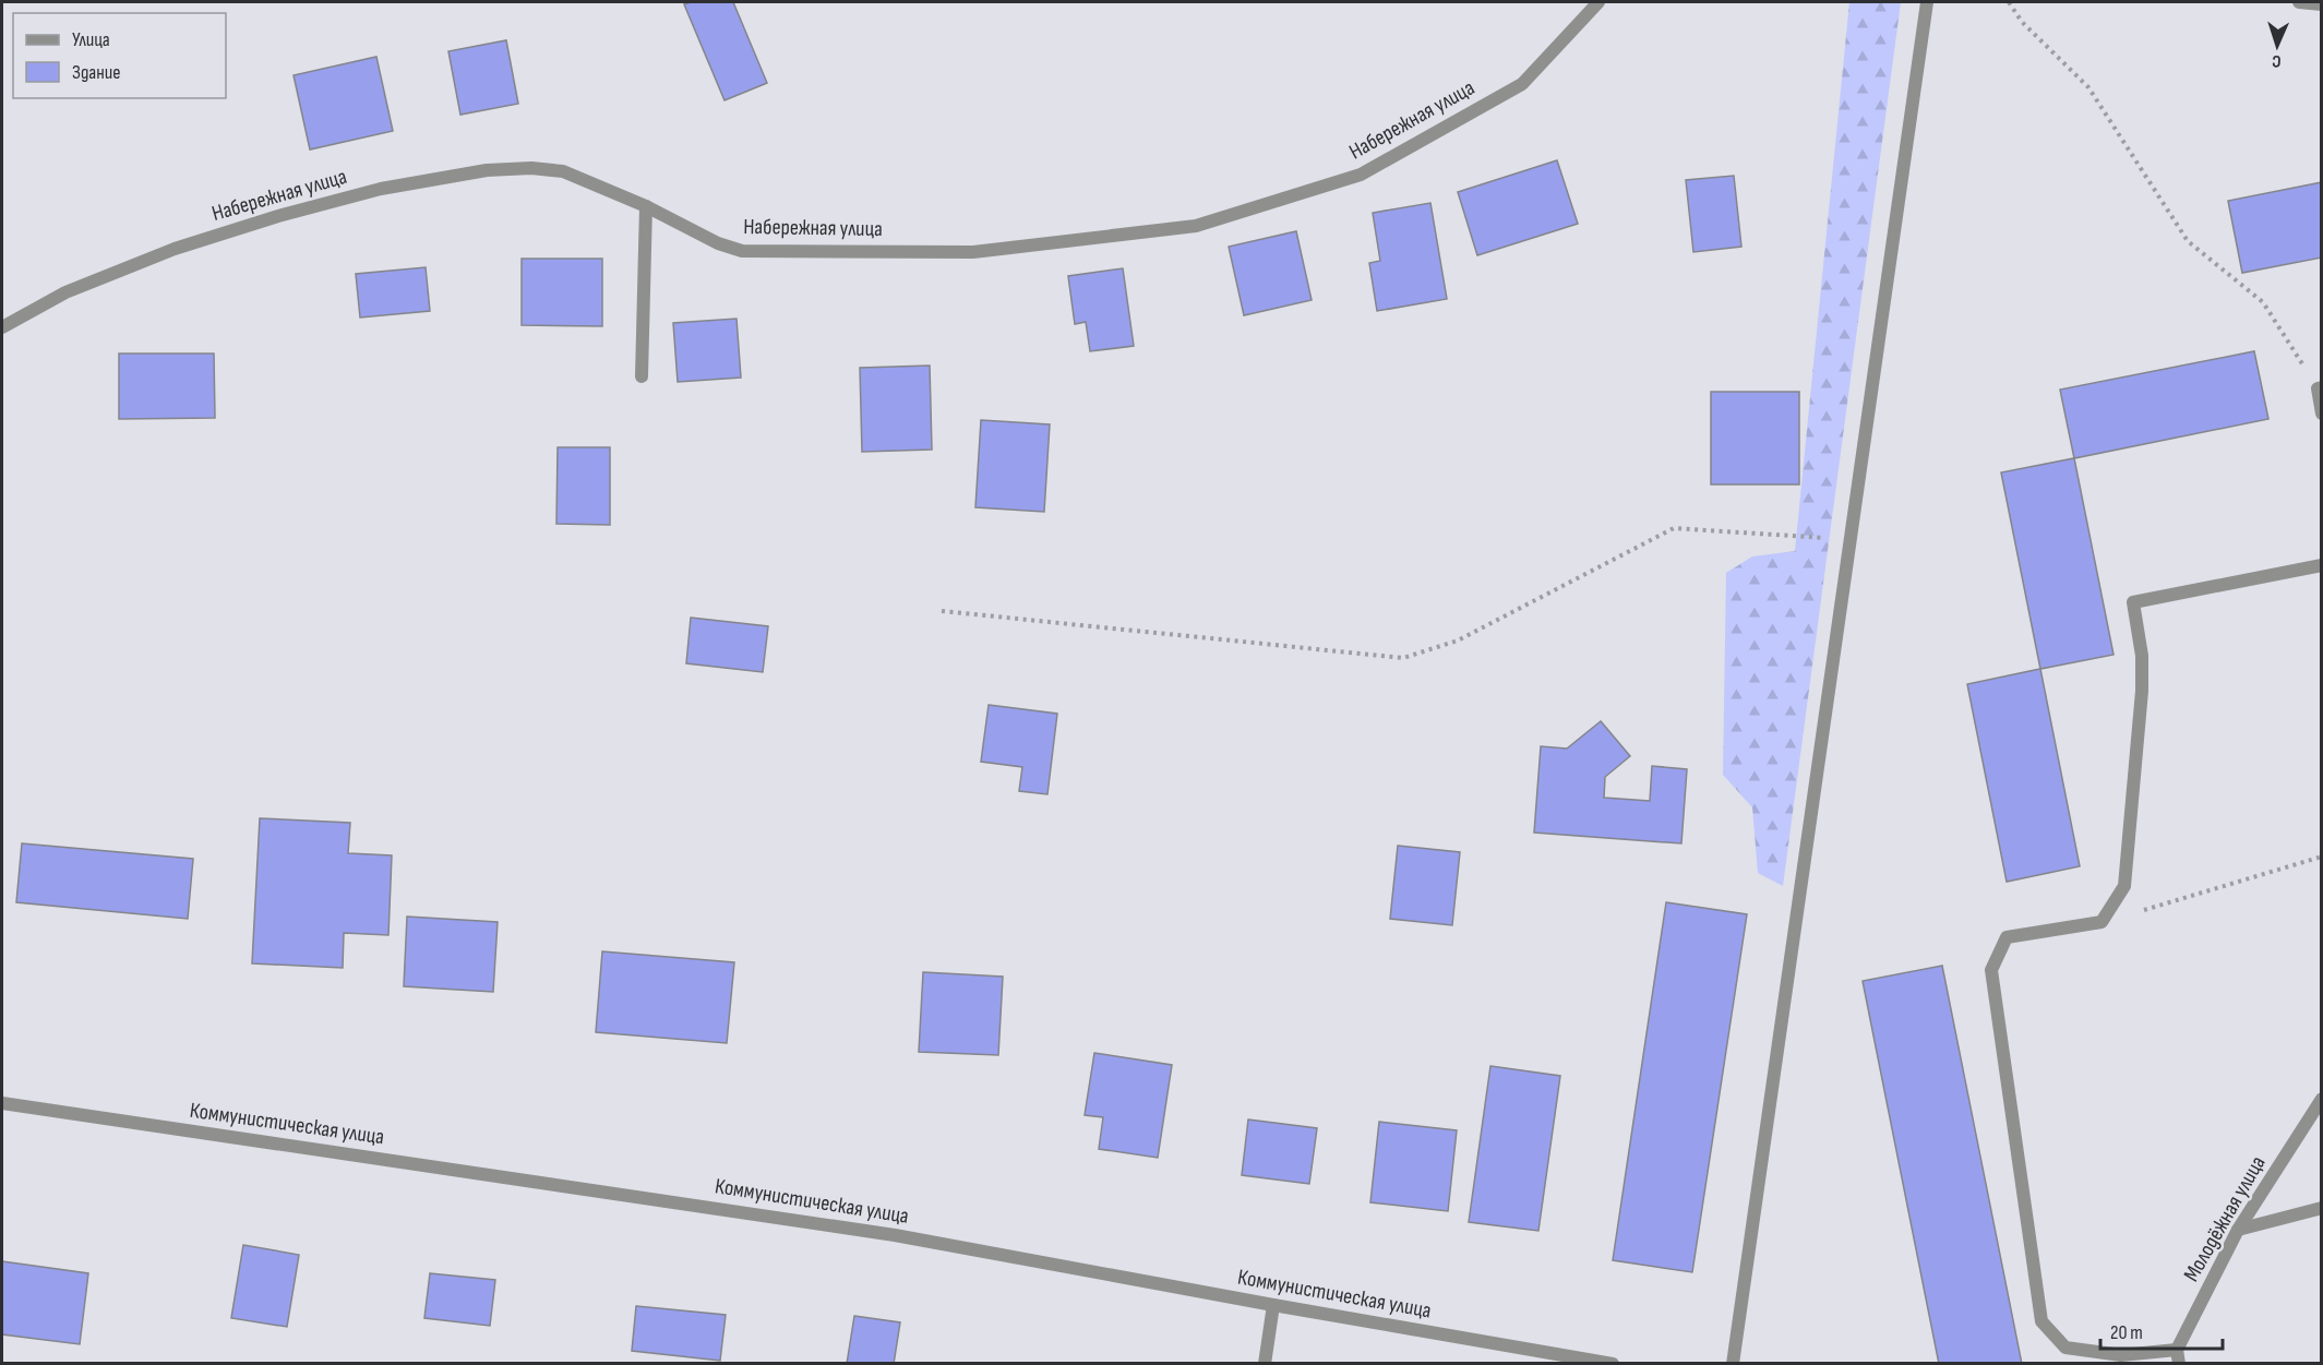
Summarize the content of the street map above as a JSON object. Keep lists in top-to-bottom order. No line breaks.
{"streets":{"street":["Набережная улица","Коммунистическая улица","Молодёжная улица"]},"legend":["Улица","Здание"],"scale_bar":"20 m","north":"bottom"}
